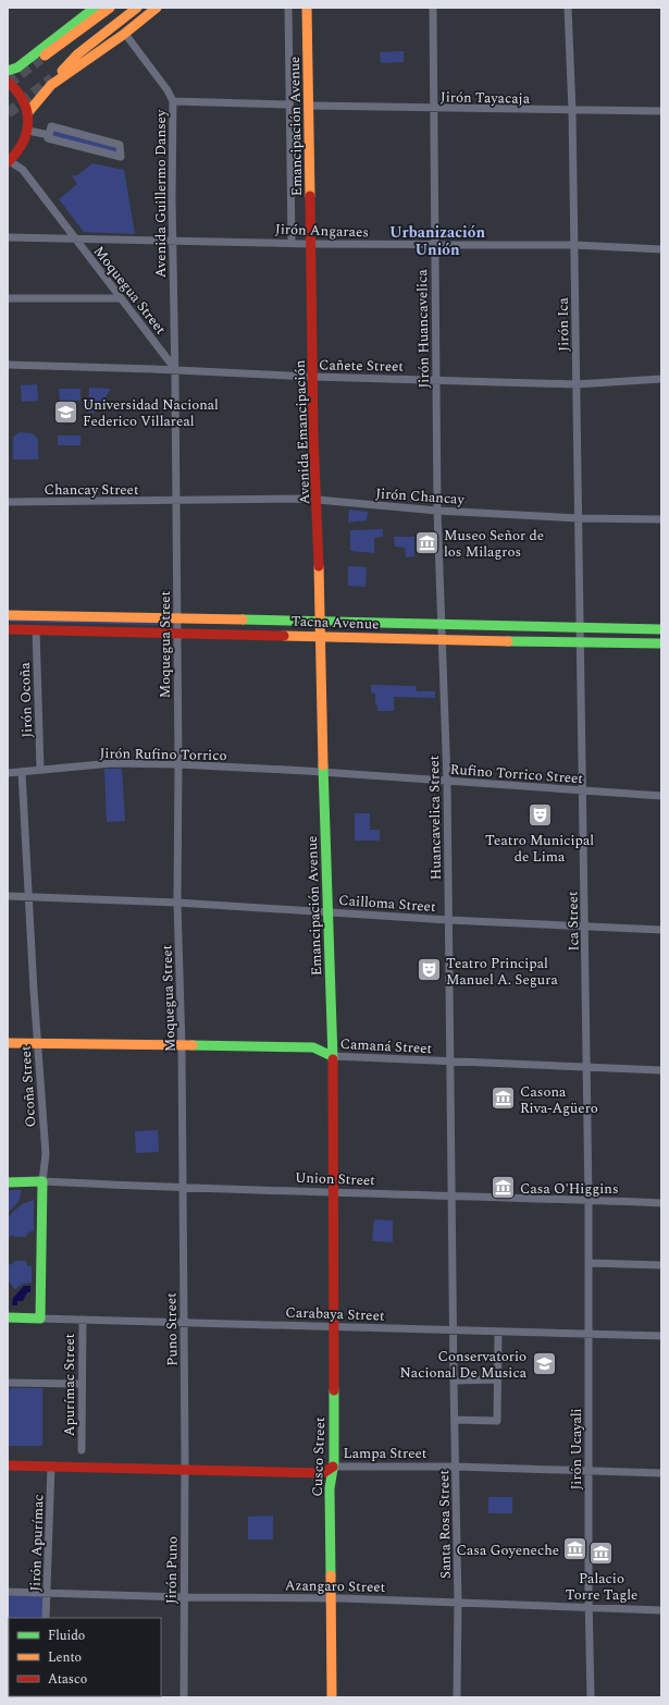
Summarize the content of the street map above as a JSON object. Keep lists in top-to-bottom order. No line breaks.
{"streets":{"main road":["Emancipación Avenue","Avenida Emancipación","Tacna Avenue","Camaná Street","Union Street","Carabaya Street","Lampa Street","Cusco Street"],"street":["Jirón Tayacaja","Avenida Guillermo Dansey","Jirón Angaraes","Moquegua Street","Jirón Ica","Jirón Huancavelica","Cañete Street","Chancay Street","Jirón Chancay","Jirón Ocoña","Jirón Rufino Torrico","Rufino Torrico Street","Huancavelica Street","Cailloma Street","Ica Street","Ocoña Street","Puno Street","Apurímac Street","Jirón Ucayali","Santa Rosa Street","Jirón Apurímac","Jirón Puno","Azangaro Street"]},"crossings":[["Jirón Tayacaja","Emancipación Avenue"],["Jirón Tayacaja","Jirón Ica"],["Jirón Tayacaja","Jirón Huancavelica"],["Emancipación Avenue","Jirón Angaraes"],["Emancipación Avenue","Avenida Emancipación"],["Emancipación Avenue","Tacna Avenue"],["Emancipación Avenue","Rufino Torrico Street"],["Emancipación Avenue","Cailloma Street"],["Emancipación Avenue","Camaná Street"],["Emancipación Avenue","Union Street"],["Emancipación Avenue","Cusco Street"],["Avenida Guillermo Dansey","Jirón Angaraes"],["Avenida Guillermo Dansey","Moquegua Street"],["Avenida Guillermo Dansey","Cañete Street"],["Jirón Angaraes","Moquegua Street"],["Jirón Angaraes","Jirón Ica"],["Jirón Angaraes","Jirón Huancavelica"],["Jirón Angaraes","Avenida Emancipación"],["Moquegua Street","Cañete Street"],["Moquegua Street","Chancay Street"],["Moquegua Street","Jirón Chancay"],["Moquegua Street","Tacna Avenue"],["Moquegua Street","Jirón Rufino Torrico"],["Moquegua Street","Rufino Torrico Street"],["Moquegua Street","Cailloma Street"],["Moquegua Street","Camaná Street"],["Moquegua Street","Union Street"],["Moquegua Street","Puno Street"],["Jirón Ica","Cañete Street"],["Jirón Ica","Jirón Chancay"],["Jirón Ica","Tacna Avenue"],["Jirón Ica","Ica Street"],["Jirón Huancavelica","Cañete Street"],["Jirón Huancavelica","Jirón Chancay"],["Jirón Huancavelica","Tacna Avenue"],["Jirón Huancavelica","Huancavelica Street"],["Cañete Street","Avenida Emancipación"],["Avenida Emancipación","Jirón Chancay"],["Avenida Emancipación","Tacna Avenue"],["Chancay Street","Jirón Chancay"],["Tacna Avenue","Jirón Ocoña"],["Tacna Avenue","Huancavelica Street"],["Tacna Avenue","Ica Street"],["Jirón Ocoña","Jirón Rufino Torrico"],["Jirón Rufino Torrico","Rufino Torrico Street"],["Rufino Torrico Street","Huancavelica Street"],["Rufino Torrico Street","Ica Street"],["Huancavelica Street","Cailloma Street"],["Huancavelica Street","Camaná Street"],["Huancavelica Street","Union Street"],["Huancavelica Street","Santa Rosa Street"],["Cailloma Street","Ica Street"],["Cailloma Street","Ocoña Street"],["Ica Street","Camaná Street"],["Ica Street","Union Street"],["Ica Street","Jirón Ucayali"],["Camaná Street","Ocoña Street"],["Ocoña Street","Union Street"],["Union Street","Puno Street"],["Union Street","Jirón Ucayali"],["Union Street","Cusco Street"],["Union Street","Santa Rosa Street"],["Carabaya Street","Puno Street"],["Carabaya Street","Apurímac Street"],["Carabaya Street","Jirón Ucayali"],["Carabaya Street","Cusco Street"],["Carabaya Street","Santa Rosa Street"],["Puno Street","Lampa Street"],["Puno Street","Jirón Puno"],["Jirón Ucayali","Lampa Street"],["Jirón Ucayali","Azangaro Street"],["Lampa Street","Cusco Street"],["Lampa Street","Santa Rosa Street"],["Lampa Street","Jirón Apurímac"],["Lampa Street","Jirón Puno"],["Cusco Street","Azangaro Street"],["Santa Rosa Street","Azangaro Street"],["Jirón Apurímac","Azangaro Street"],["Jirón Puno","Azangaro Street"]],"districts":["Urbanización Unión"],"places":{"school or university":["Universidad Nacional Federico Villareal","Conservatorio Nacional De Musica"],"museum":["Museo Señor de los Milagros","Casona Riva-Agüero","Casa O'Higgins","Casa Goyeneche","Palacio Torre Tagle"],"theatre":["Teatro Municipal de Lima","Teatro Principal Manuel A. Segura"]},"legend":["Fluido","Lento","Atasco"]}
